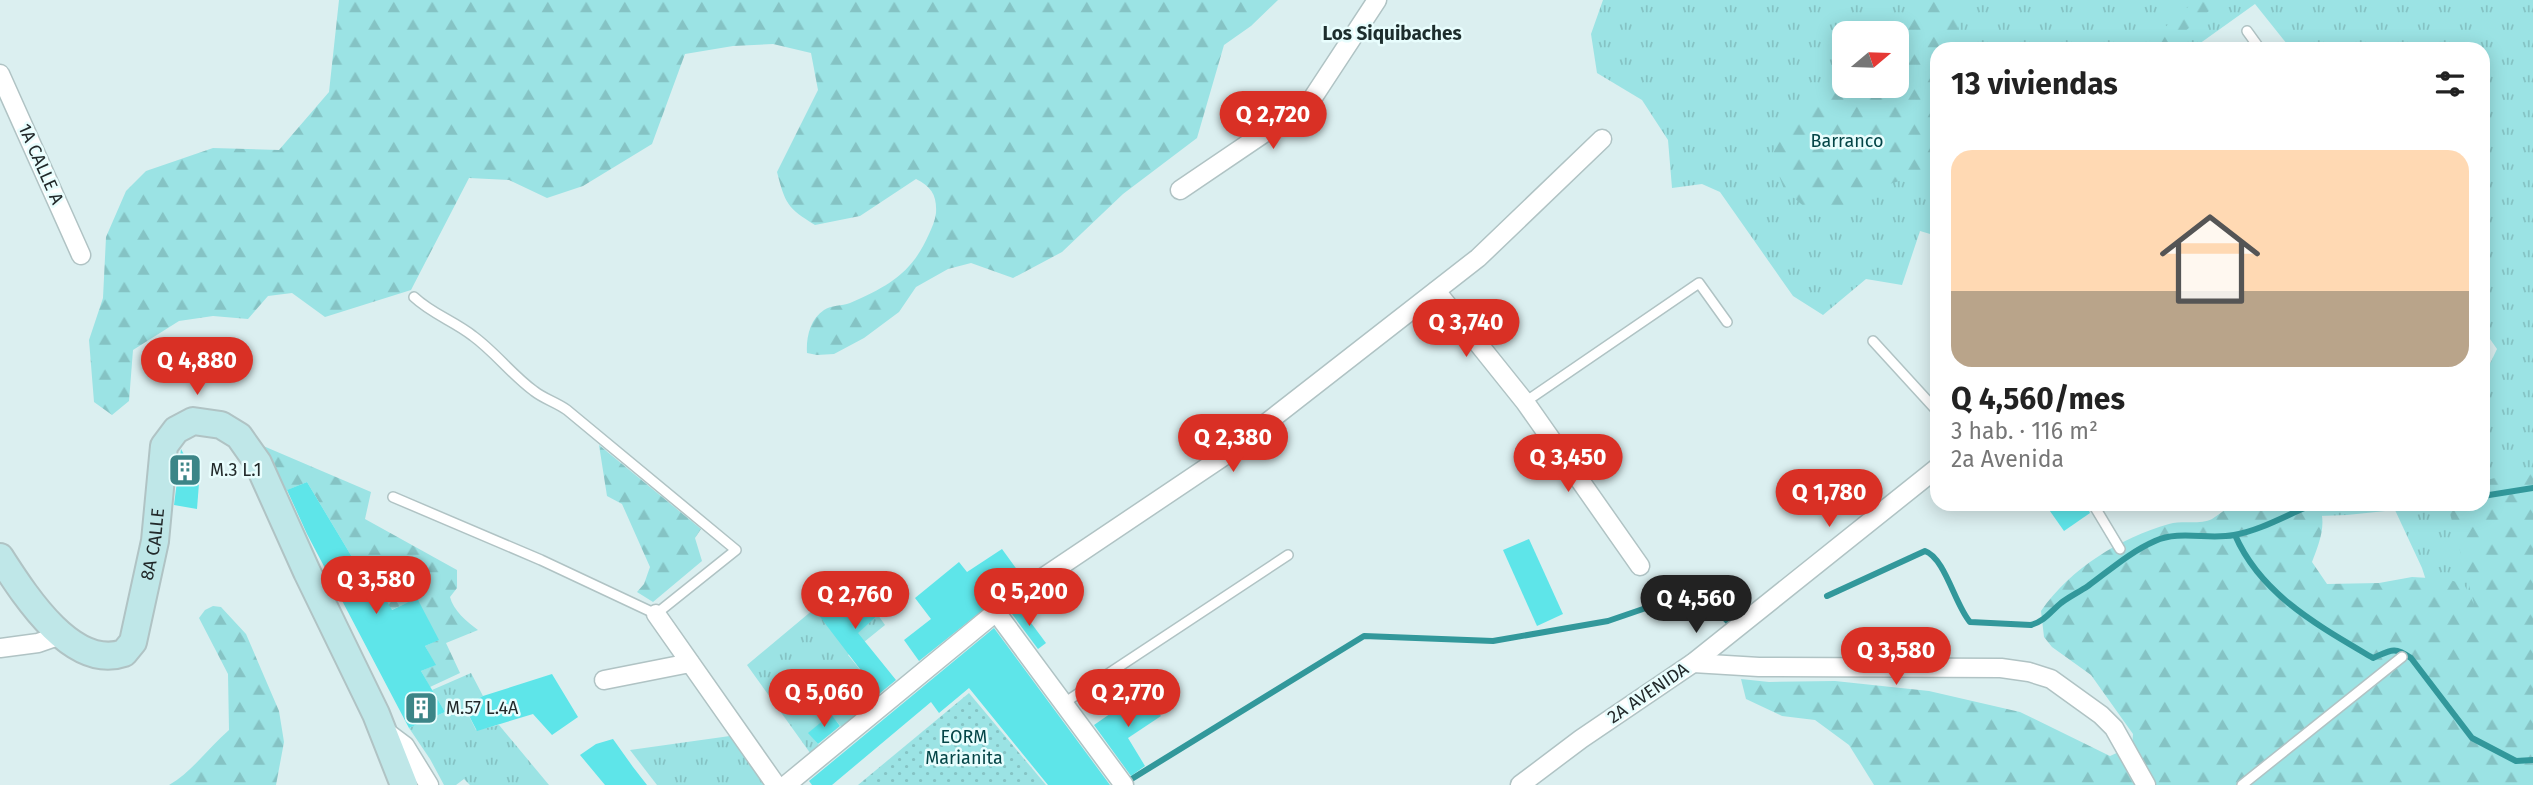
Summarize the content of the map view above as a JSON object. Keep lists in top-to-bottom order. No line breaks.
{"streets":{"main road":["8A CALLE"],"street":["1A CALLE A","2A AVENIDA"]},"districts":["Los Siquibaches"],"parks":["Barranco","EORM Marianita"],"places":{"building":["M.3 L.1","M.57 L.4A"]},"north":"right","page":{"heading":"13 viviendas","price":["Q 2,720","Q 3,740","Q 4,880","Q 2,380","Q 3,450","Q 1,780","Q 3,580","Q 5,200","Q 2,760","Q 4,560","Q 3,580","Q 5,060","Q 2,770"],"list":[{"name":"Q 4,560/mes","note":"3 hab. · 116 m² · 2a Avenida"}]}}
